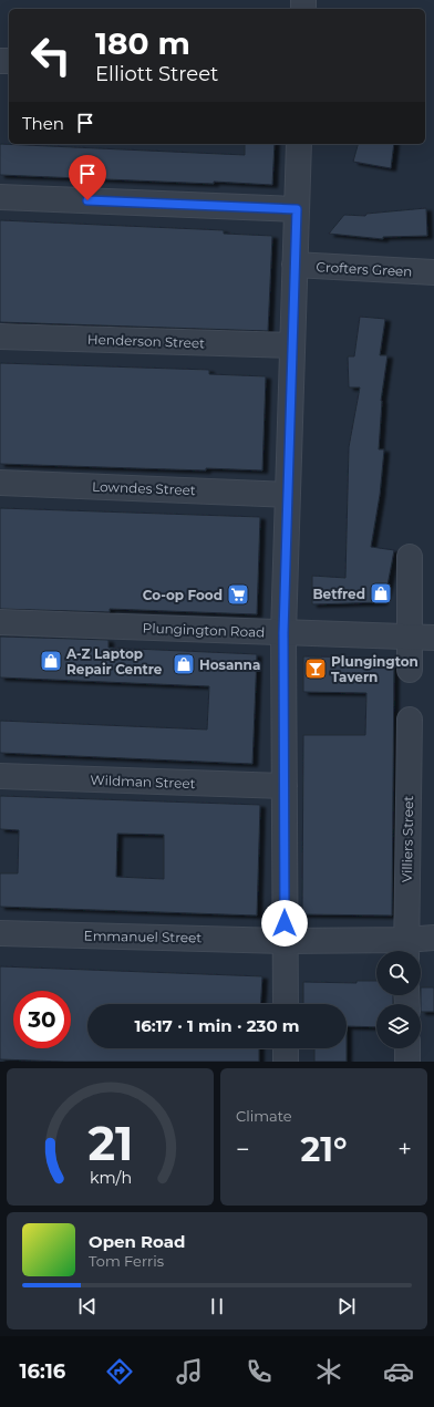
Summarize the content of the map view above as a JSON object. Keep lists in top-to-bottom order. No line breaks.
{"streets":{"street":["Crofters Green","Henderson Street","Lowndes Street","Plungington Road","Wildman Street","Villiers Street","Emmanuel Street"]},"crossings":[["Villiers Street","Emmanuel Street"]],"places":{"shop":["Betfred","A-Z Laptop Repair Centre","Hosanna"],"supermarket":["Co-op Food"],"bar":["Plungington Tavern"]},"page":{"turn":["180 m","Elliott Street"],"then":"Then","limit":"30","trip":"16:17 · 1 min · 230 m","tile":"Climate","heat":["−","21°","+"],"song":["Open Road","Tom Ferris"],"tabs":"16:16","gauge":["21","km/h"]}}
